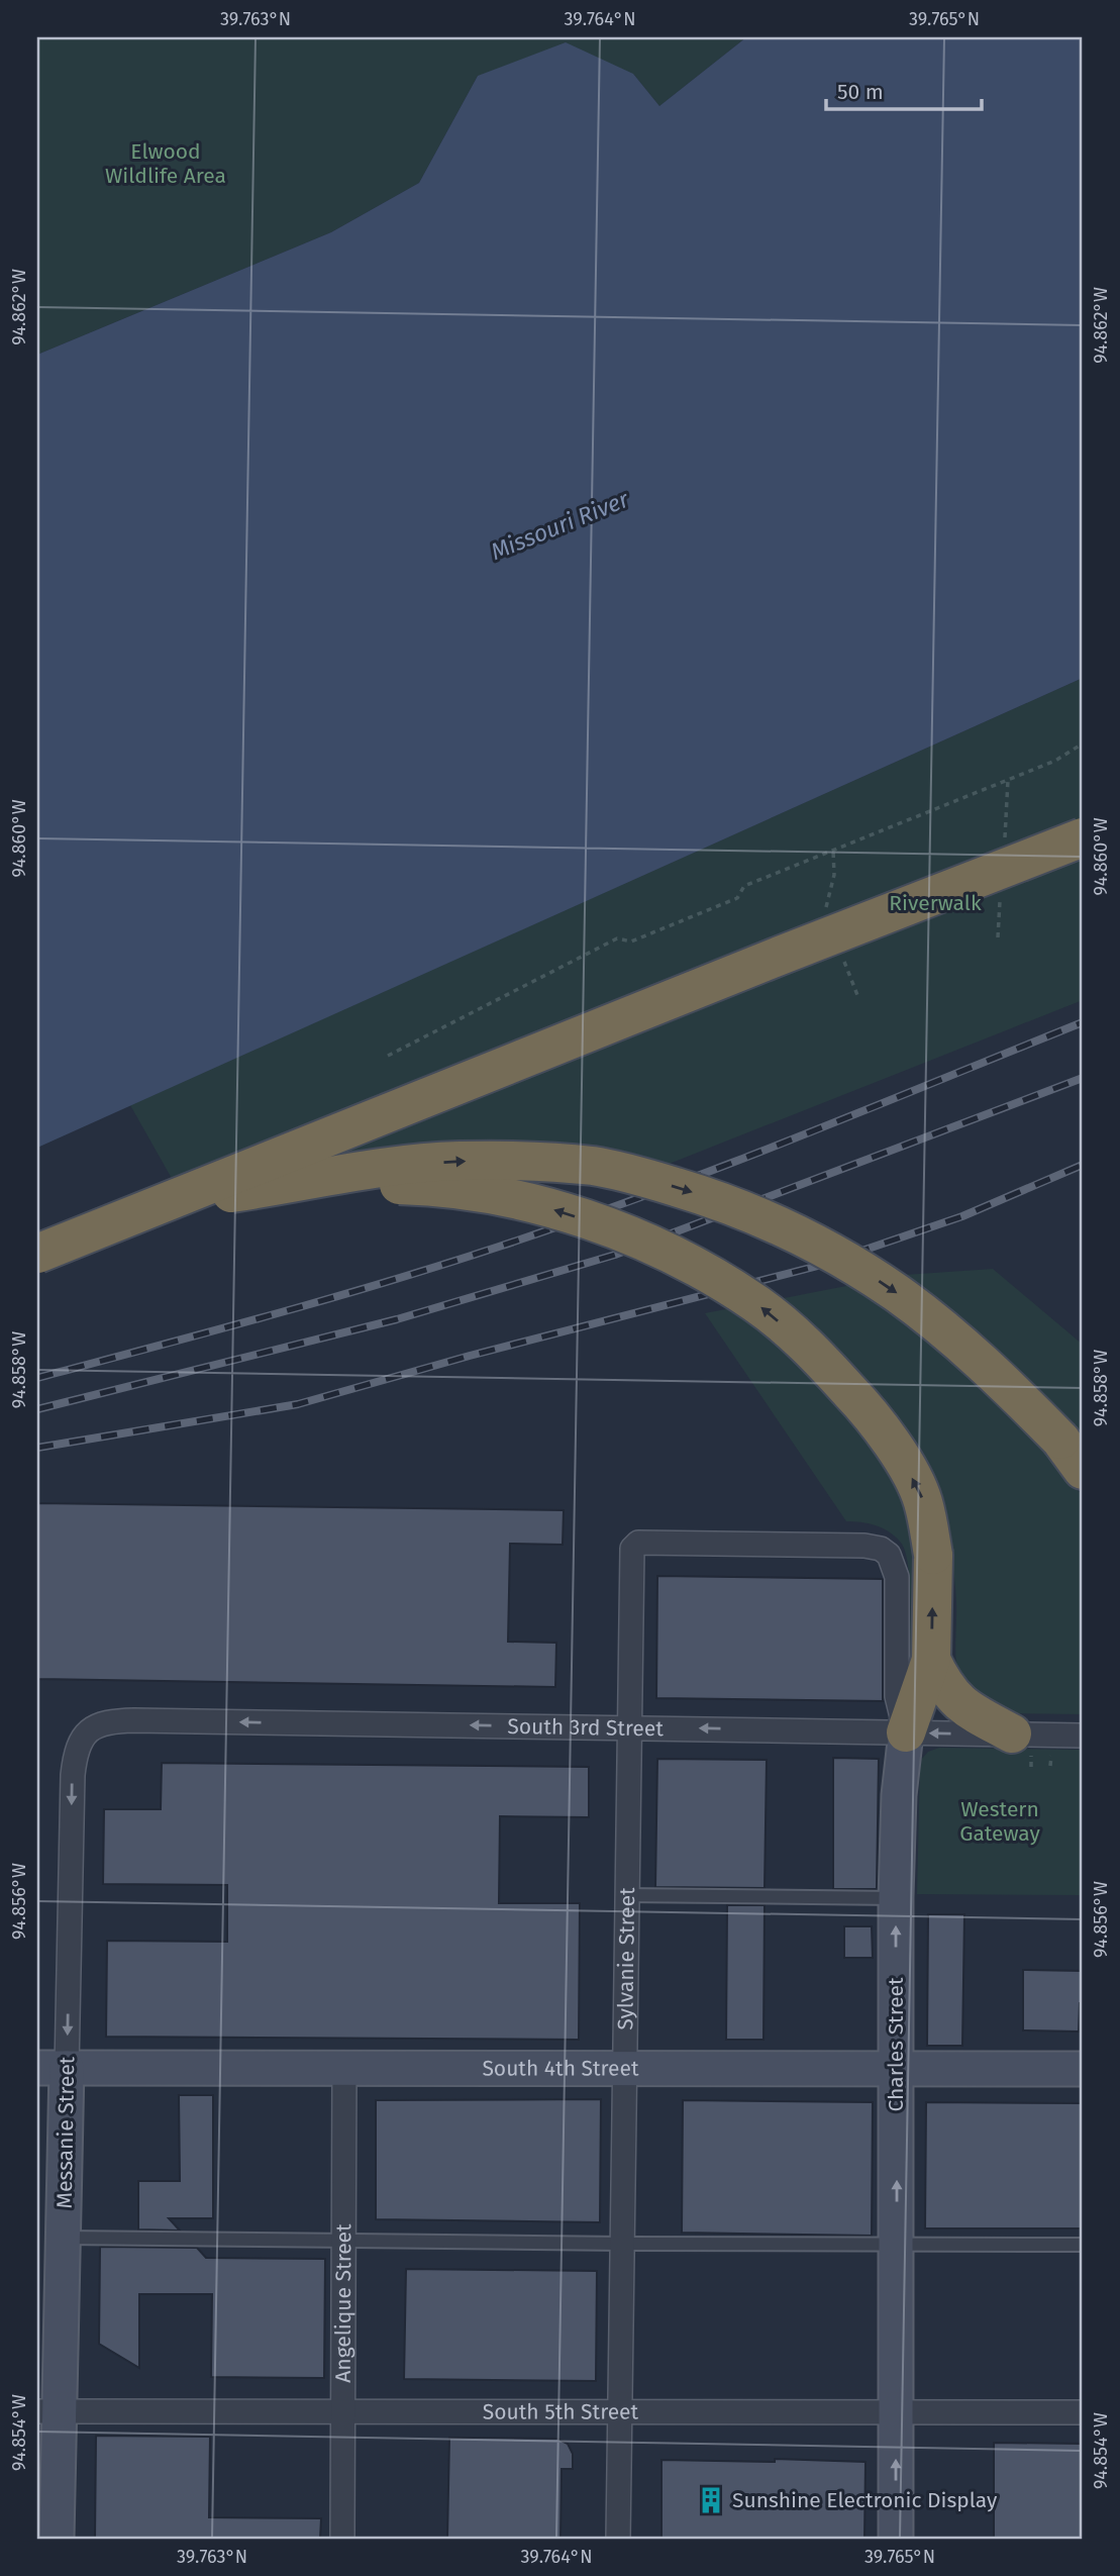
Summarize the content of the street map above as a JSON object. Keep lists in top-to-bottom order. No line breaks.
{"streets":{"main road":["Charles Street","South 4th Street","Messanie Street"],"street":["South 3rd Street","Sylvanie Street","Angelique Street","South 5th Street"]},"crossings":[["South 3rd Street","Sylvanie Street"],["South 3rd Street","Charles Street"],["South 3rd Street","Messanie Street"],["Sylvanie Street","Charles Street"],["Sylvanie Street","South 4th Street"],["Sylvanie Street","South 5th Street"],["Charles Street","South 4th Street"],["Charles Street","South 5th Street"],["South 4th Street","Messanie Street"],["South 4th Street","Angelique Street"],["Messanie Street","South 5th Street"],["Angelique Street","South 5th Street"]],"one_way":["South 3rd Street","Charles Street","Messanie Street"],"water":["Missouri River"],"parks":["Elwood Wildlife Area","Riverwalk","Western Gateway"],"places":{"building":["Sunshine Electronic Display"]},"scale_bar":"50 m","coordinates":["39.763°N","39.764°N","39.765°N","94.862°W","94.860°W","94.858°W","94.856°W","94.854°W"]}
